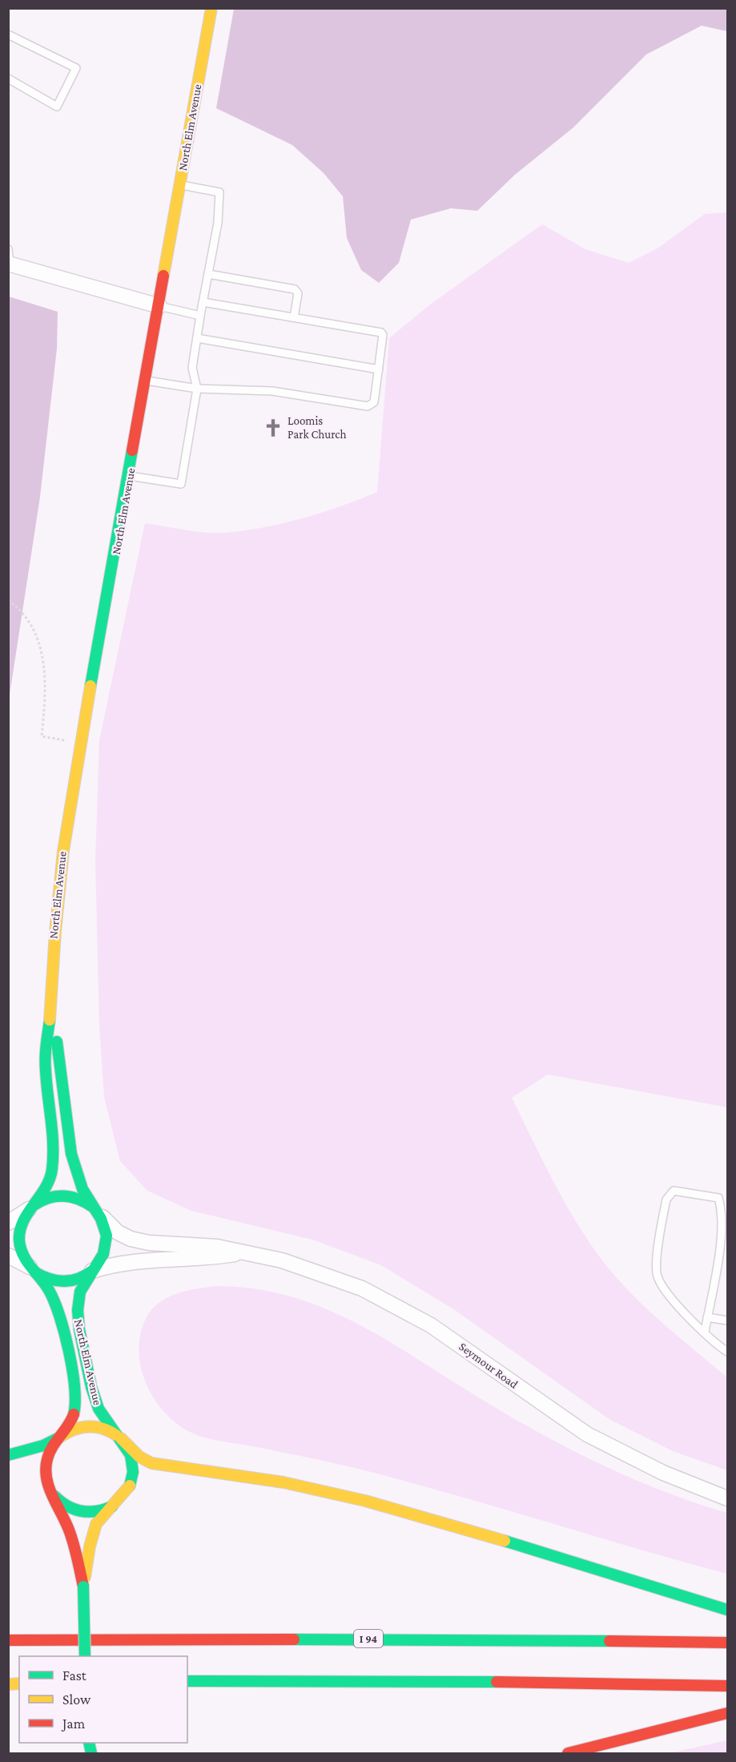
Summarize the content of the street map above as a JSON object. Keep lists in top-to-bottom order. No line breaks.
{"streets":{"main road":["North Elm Avenue","Seymour Road","I 94"]},"crossings":[["North Elm Avenue","Seymour Road"]],"places":{"church":["Loomis Park Church"]},"legend":["Fast","Slow","Jam"]}
